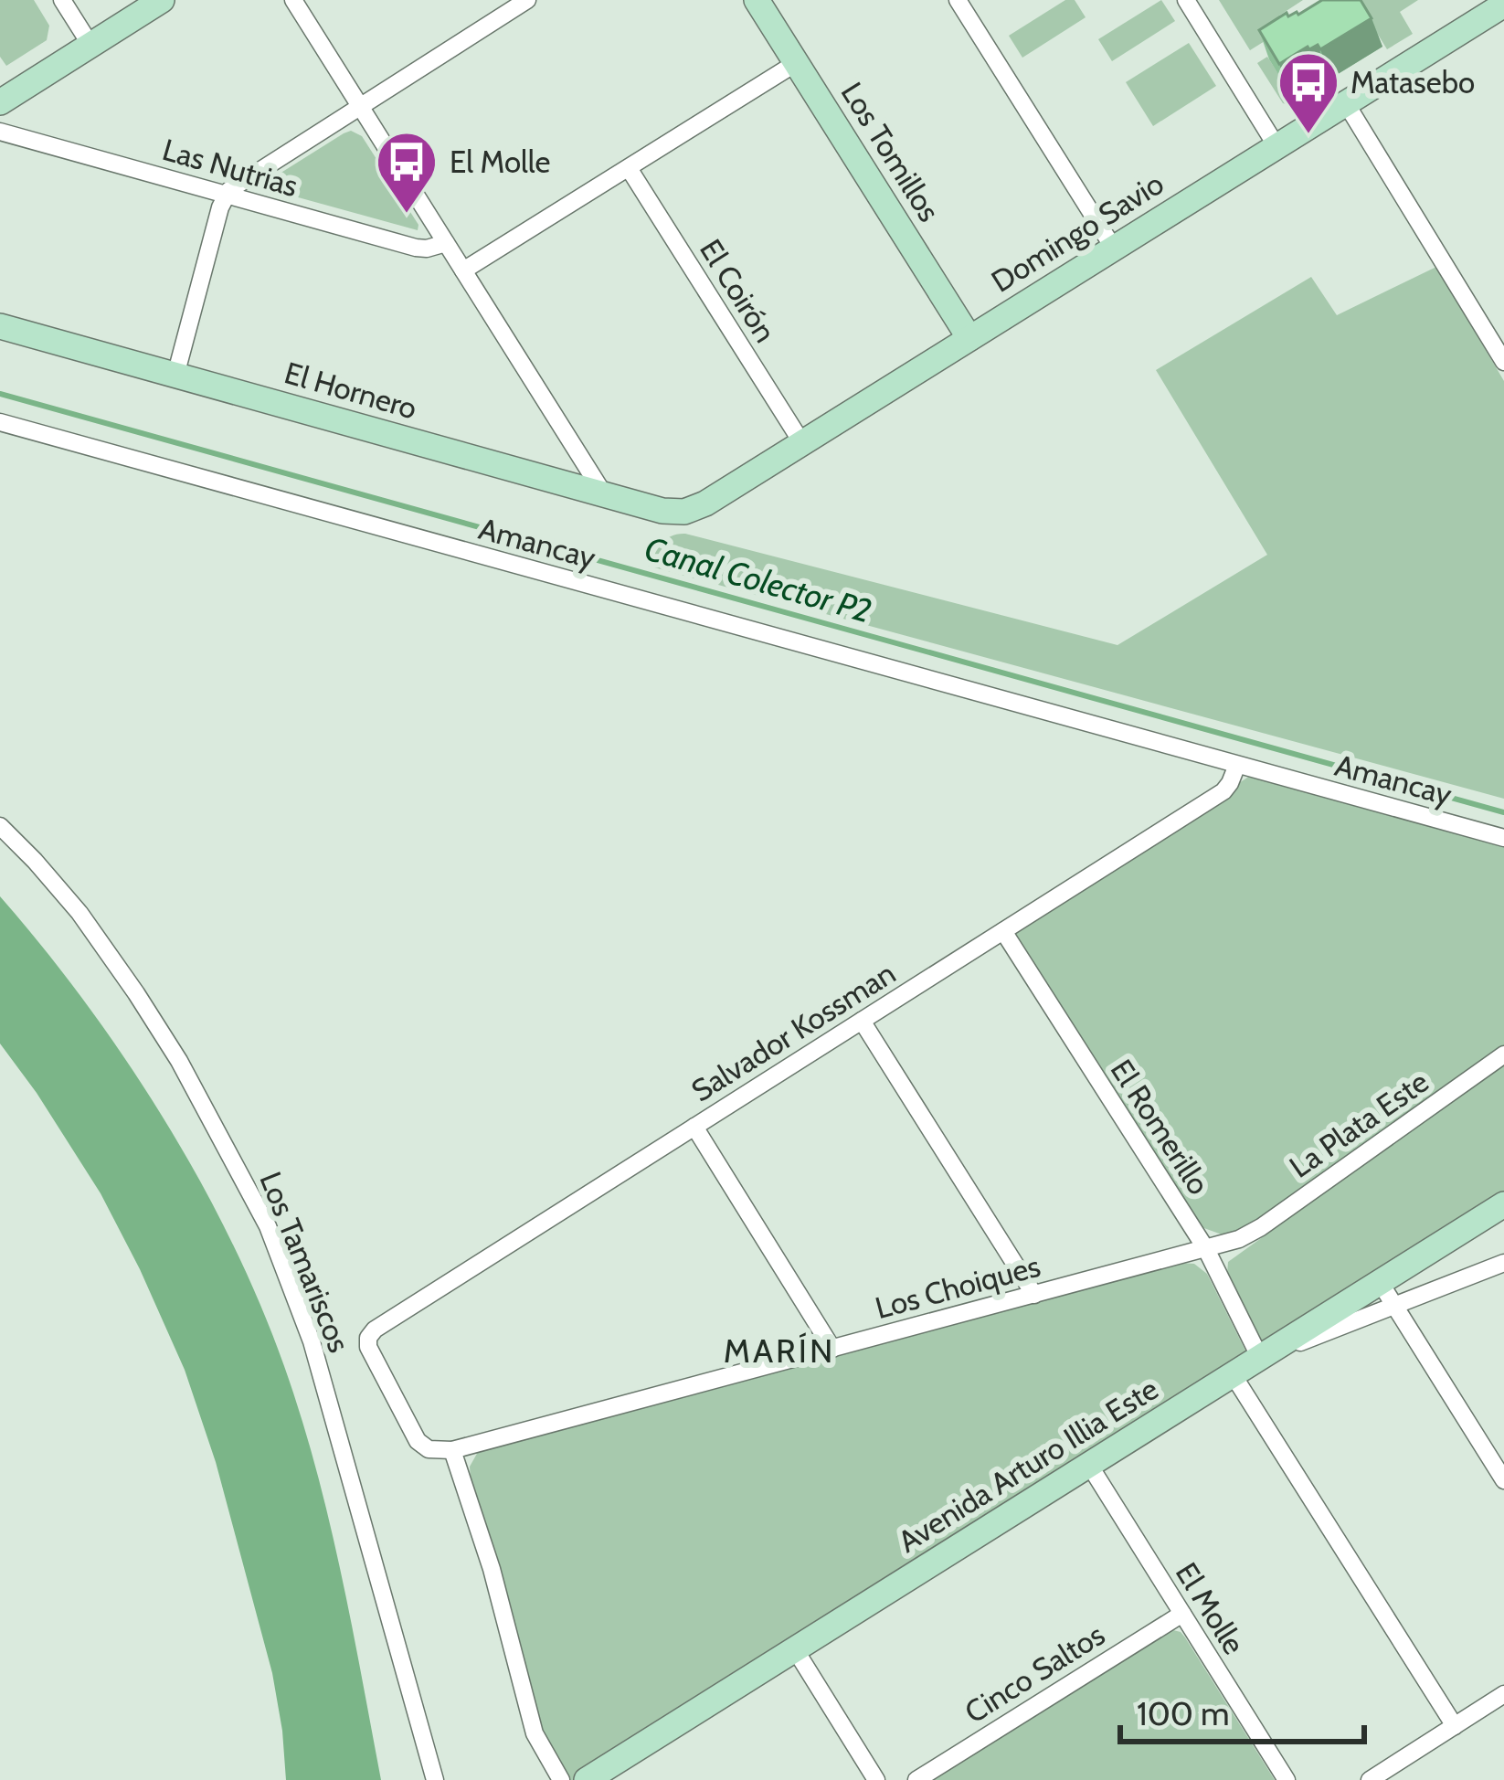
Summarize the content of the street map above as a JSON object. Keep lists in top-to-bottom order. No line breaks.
{"streets":{"street":["Los Tomillos","Las Nutrias","Domingo Savio","El Coirón","El Hornero","Amancay","Salvador Kossman","La Plata Este","El Romerillo","Los Tamariscos","Los Choiques","Avenida Arturo Illia Este","El Molle","Cinco Saltos"]},"crossings":[["Los Tomillos","Domingo Savio"],["Domingo Savio","El Coirón"],["Domingo Savio","El Hornero"],["Amancay","Salvador Kossman"],["Salvador Kossman","El Romerillo"],["Salvador Kossman","Los Tamariscos"],["La Plata Este","Los Choiques"],["El Romerillo","Los Choiques"],["El Romerillo","Avenida Arturo Illia Este"],["Los Tamariscos","Los Choiques"],["Avenida Arturo Illia Este","El Molle"],["El Molle","Cinco Saltos"]],"districts":["MARÍN"],"water":["Canal Colector P2"],"places":{"bus stop":["Matasebo","El Molle"]},"scale_bar":"100 m"}
